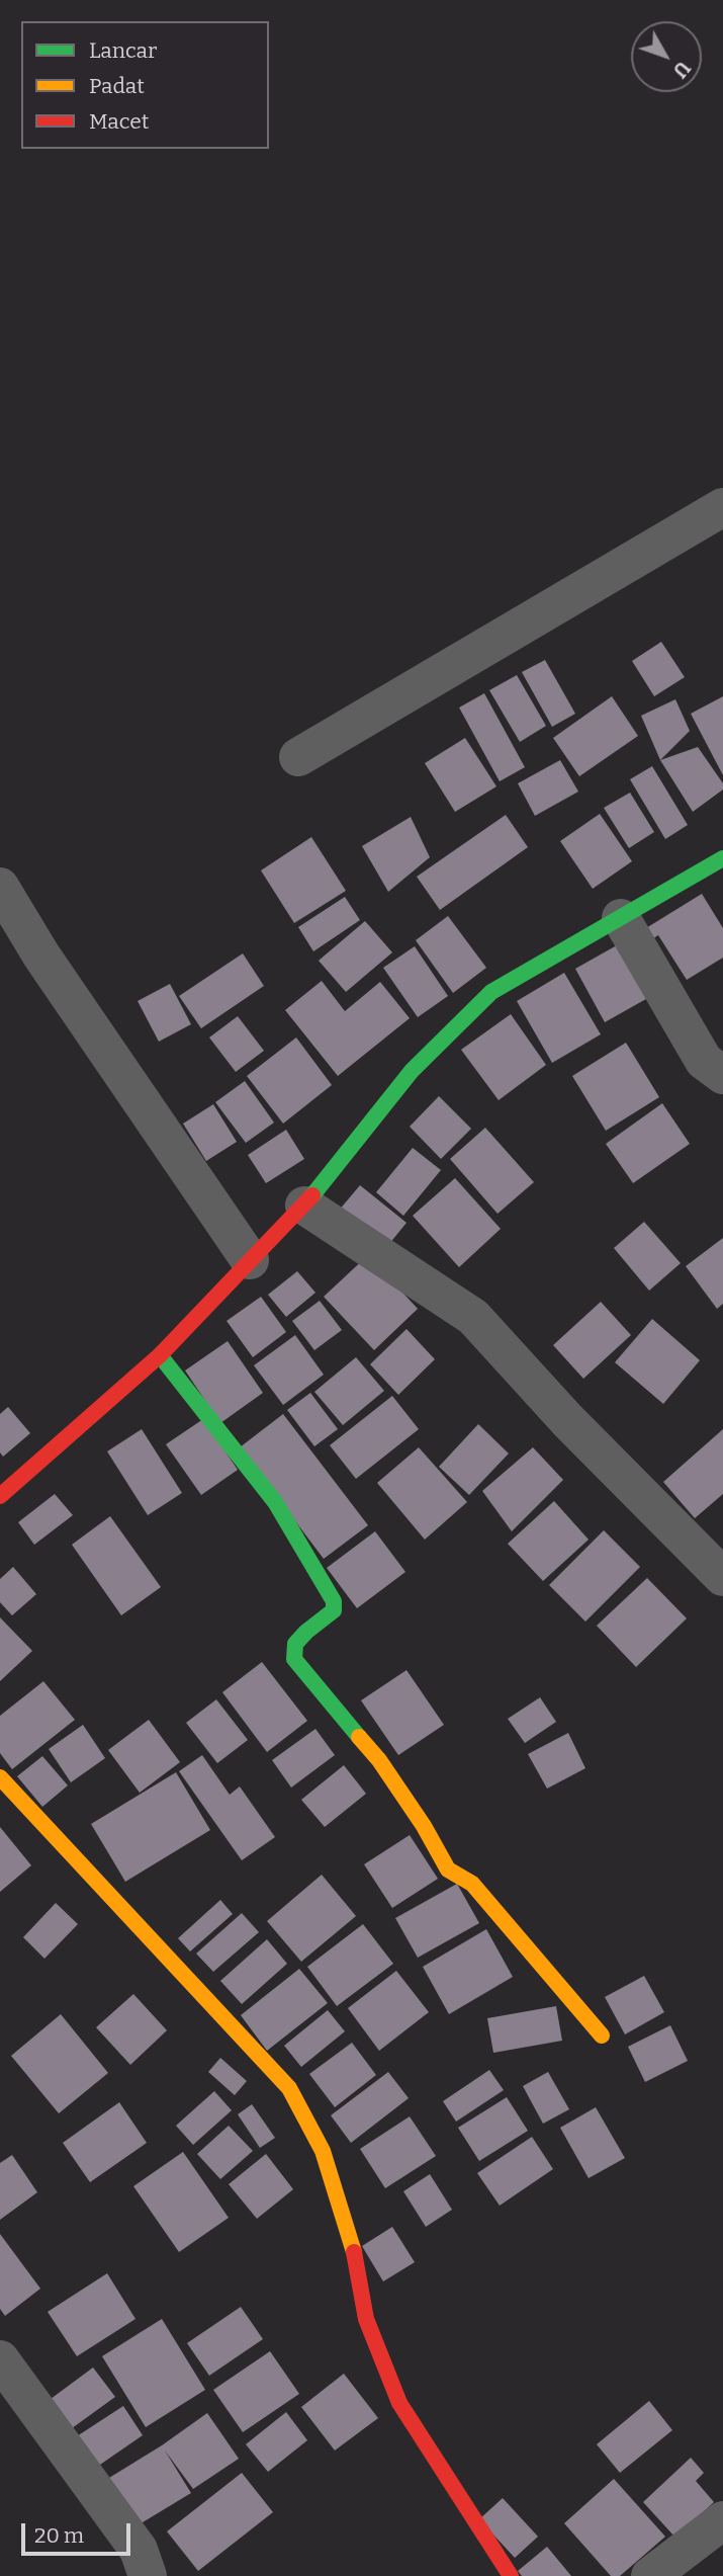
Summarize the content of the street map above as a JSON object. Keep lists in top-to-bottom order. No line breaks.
{"legend":["Lancar","Padat","Macet"],"scale_bar":"20 m","north":"bottom right"}
